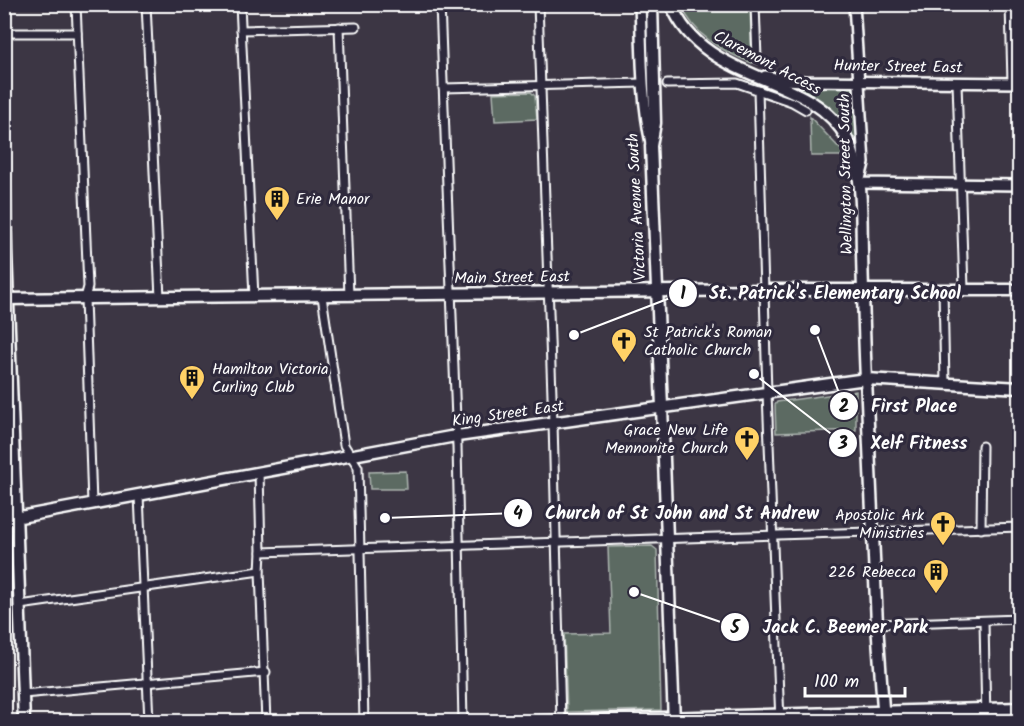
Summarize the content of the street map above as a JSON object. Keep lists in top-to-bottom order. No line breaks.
{"streets":{"main road":["Claremont Access","Wellington Street South","Victoria Avenue South","Main Street East","King Street East"],"street":["Hunter Street East"]},"crossings":[["Claremont Access","Hunter Street East"],["Claremont Access","Wellington Street South"],["Hunter Street East","Wellington Street South"],["Wellington Street South","Main Street East"],["Wellington Street South","King Street East"],["Victoria Avenue South","Main Street East"],["Victoria Avenue South","King Street East"]],"places":{"building":["Erie Manor","Hamilton Victoria Curling Club","226 Rebecca"],"other":["First Place","St. Patrick's Elementary School","Xelf Fitness","Church of St John and St Andrew","Jack C. Beemer Park"],"church":["St Patrick's Roman Catholic Church","Grace New Life Mennonite Church","Apostolic Ark Ministries"]},"scale_bar":"100 m"}
